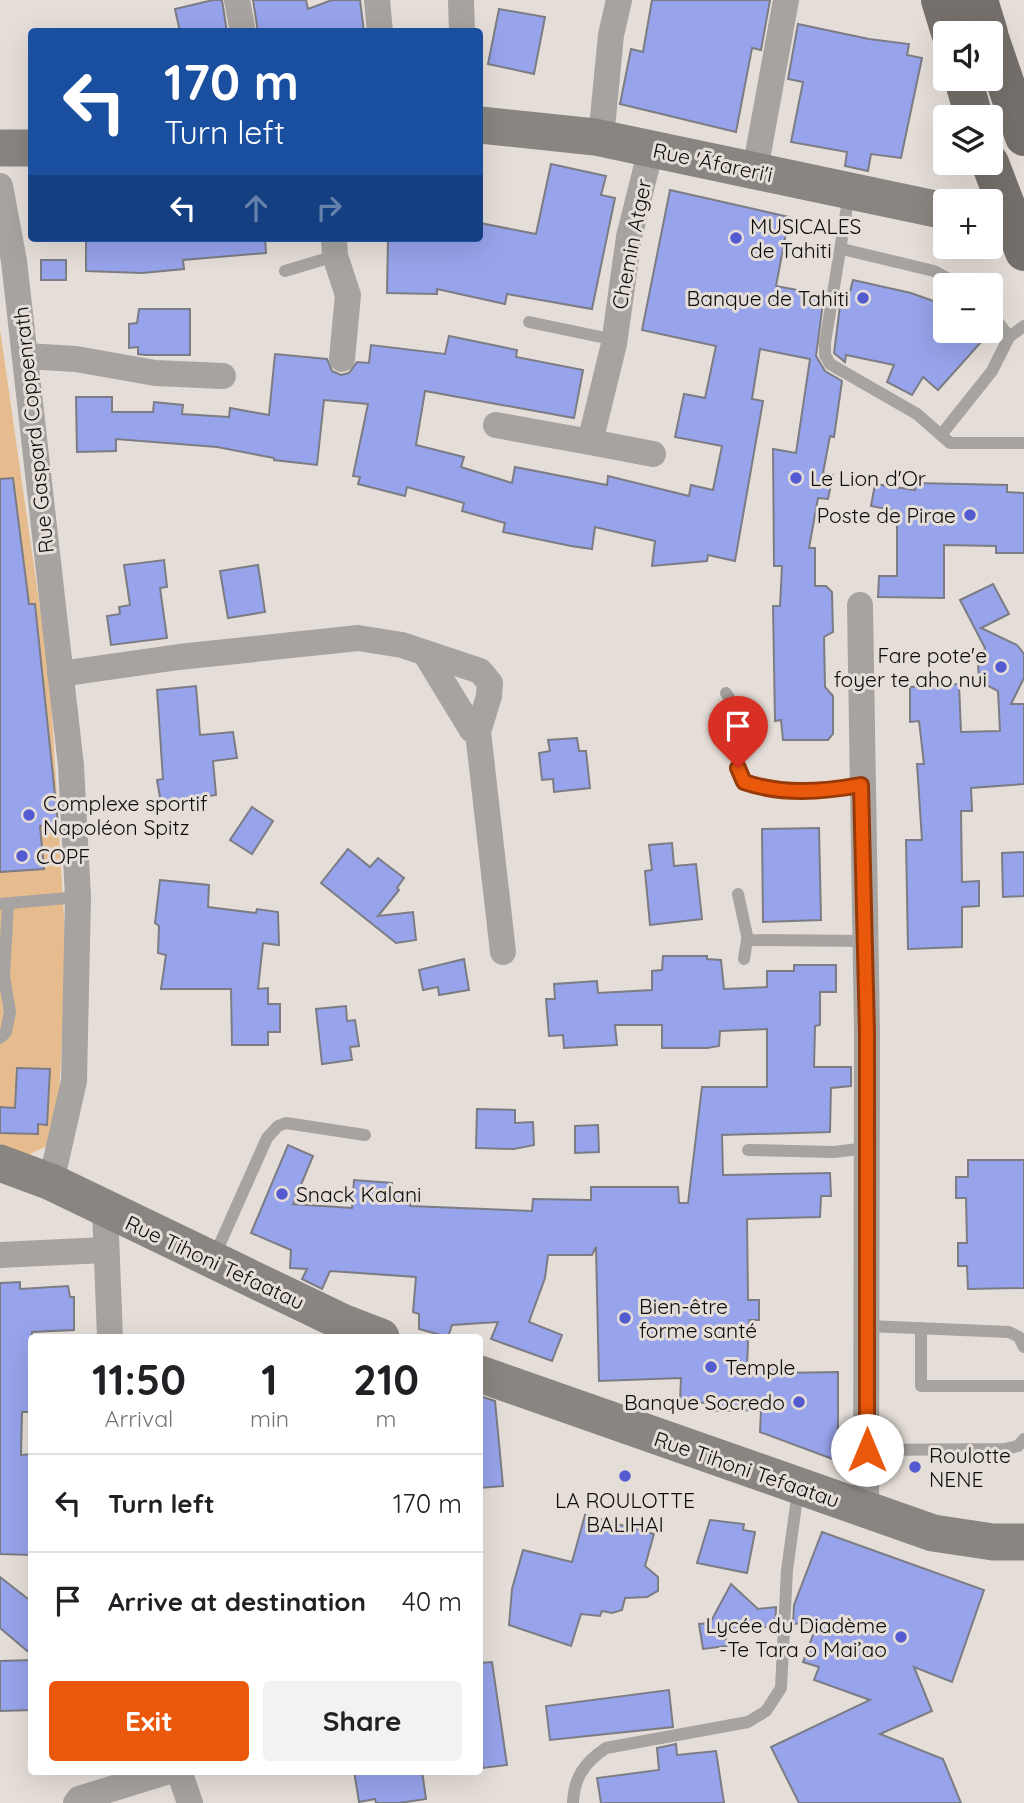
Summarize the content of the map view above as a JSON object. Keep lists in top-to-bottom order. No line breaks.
{"streets":{"main road":["Rue 'Āfareri'i","Rue Tihoni Tefaatau"],"street":["Chemin Atger","Rue Gaspard Coppenrath"]},"crossings":[["Rue 'Āfareri'i","Chemin Atger"],["Rue Gaspard Coppenrath","Rue Tihoni Tefaatau"]],"places":["MUSICALES de Tahiti","Banque de Tahiti","Le Lion d'Or","Poste de Pirae","Fare pote'e foyer te aho nui","Complexe sportif Napoléon Spitz","COPF","Snack Kalani","Bien-être forme santé","Temple","Banque Socredo","Roulotte NENE","LA ROULOTTE BALIHAI","Lycée du Diadème -Te Tara o Mai’ao"],"page":{"map_buttons":["+","−"],"turn":["170 m","Turn left"],"eta":["11:50","Arrival","1","min","210","m"],"list":[{"name":"Turn left","value":"170 m"},{"name":"Arrive at destination","value":"40 m"}],"buttons":["Exit","Share"]}}
